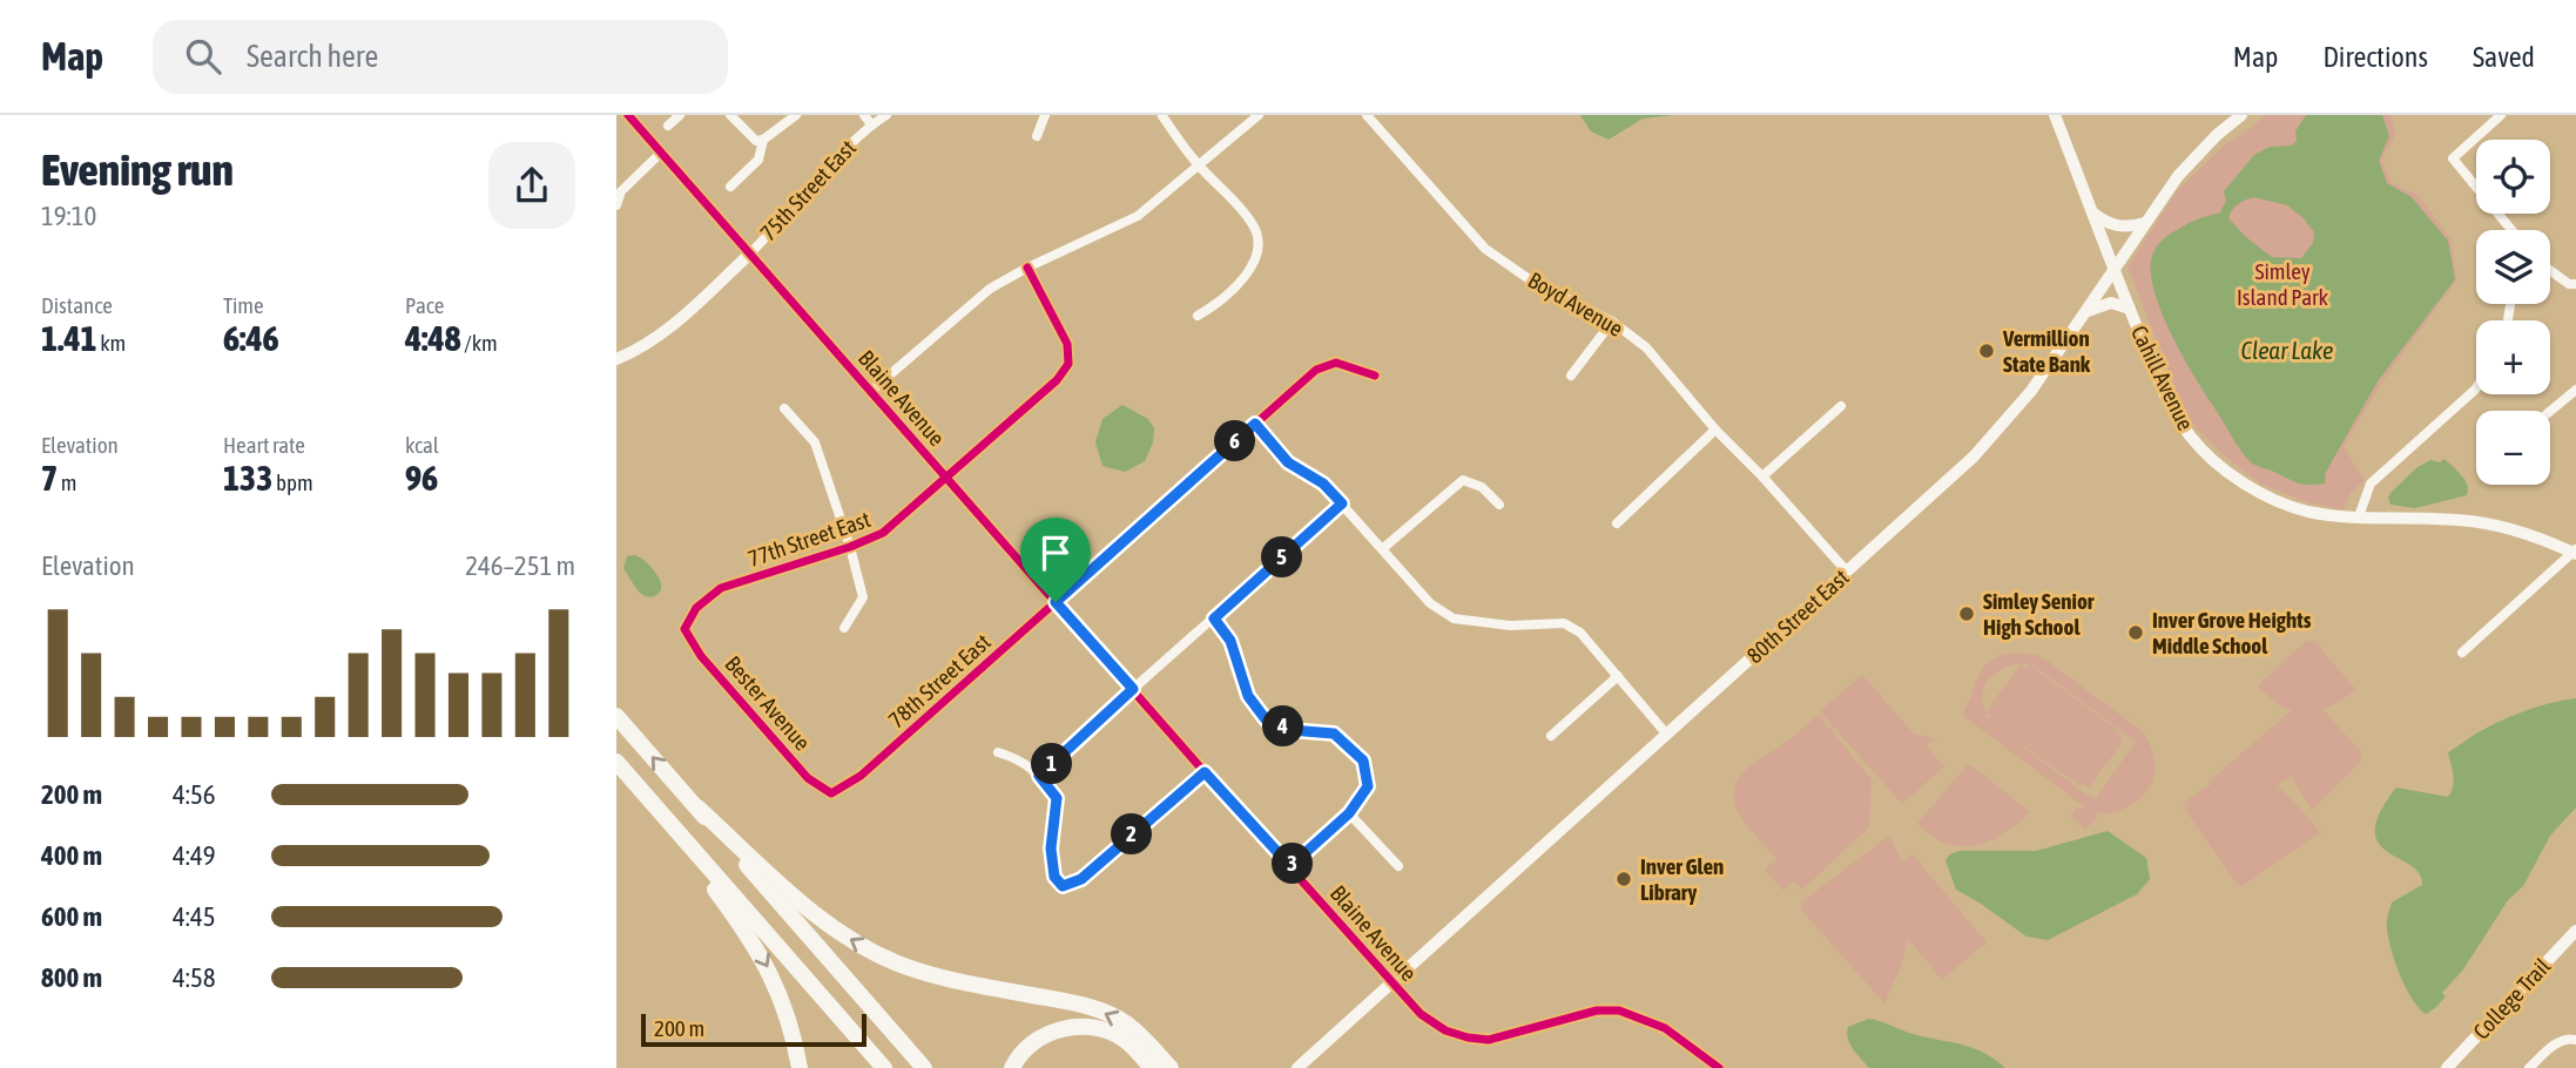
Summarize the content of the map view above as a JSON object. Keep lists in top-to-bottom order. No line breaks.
{"streets":{"street":["75th Street East","Boyd Avenue","Cahill Avenue","Blaine Avenue","77th Street East","80th Street East","78th Street East","Bester Avenue","College Trail"]},"crossings":[["75th Street East","Blaine Avenue"],["Boyd Avenue","80th Street East"],["Cahill Avenue","80th Street East"],["Blaine Avenue","77th Street East"],["Blaine Avenue","80th Street East"],["Blaine Avenue","78th Street East"],["77th Street East","Bester Avenue"],["78th Street East","Bester Avenue"]],"water":["Clear Lake"],"parks":["Simley Island Park"],"places":["Vermillion State Bank","Simley Senior High School","Inver Grove Heights Middle School","Inver Glen Library"],"scale_bar":"200 m","page":{"header":"Map","search":"Search here","nav":["Map","Directions","Saved"],"heading":["Evening run","19:10"],"map_buttons":["+","−"],"stats":[["Distance","1.41 km"],["Time","6:46"],["Pace","4:48 /km"],["Elevation","7 m"],["Heart rate","133 bpm"],["kcal","96"]],"pins":["6","5","4","1","2","3"],"chart":["Elevation","246–251 m"],"list":[{"name":"200 m","note":"4:56"},{"name":"400 m","note":"4:49"},{"name":"600 m","note":"4:45"},{"name":"800 m","note":"4:58"}],"scale":"200 m"}}
